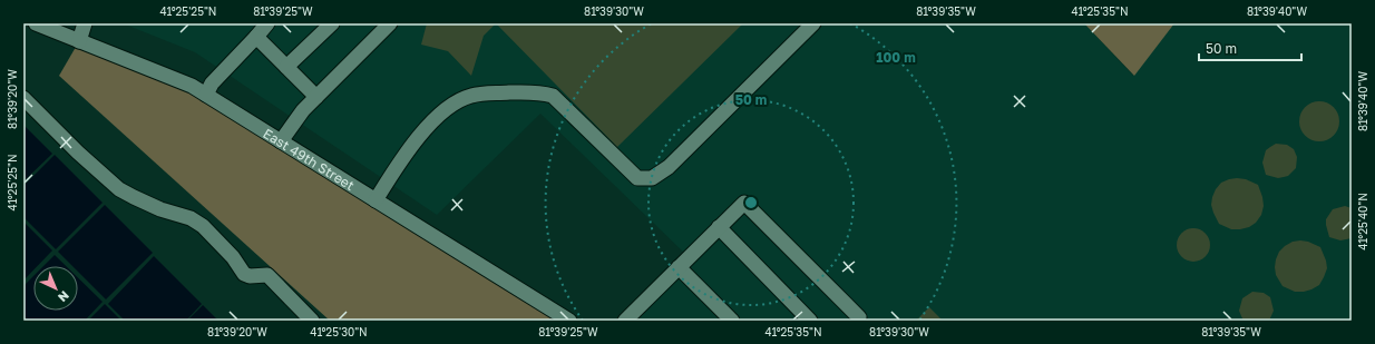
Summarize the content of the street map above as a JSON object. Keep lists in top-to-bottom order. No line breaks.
{"streets":{"street":["East 49th Street"]},"scale_bar":"50 m","north":"bottom right","coordinates":["41°25'25\"N","81°39'25\"W","81°39'30\"W","81°39'35\"W","41°25'35\"N","81°39'40\"W","81°39'20\"W","41°25'40\"N","41°25'30\"N"],"rings":["100 m","50 m"]}
